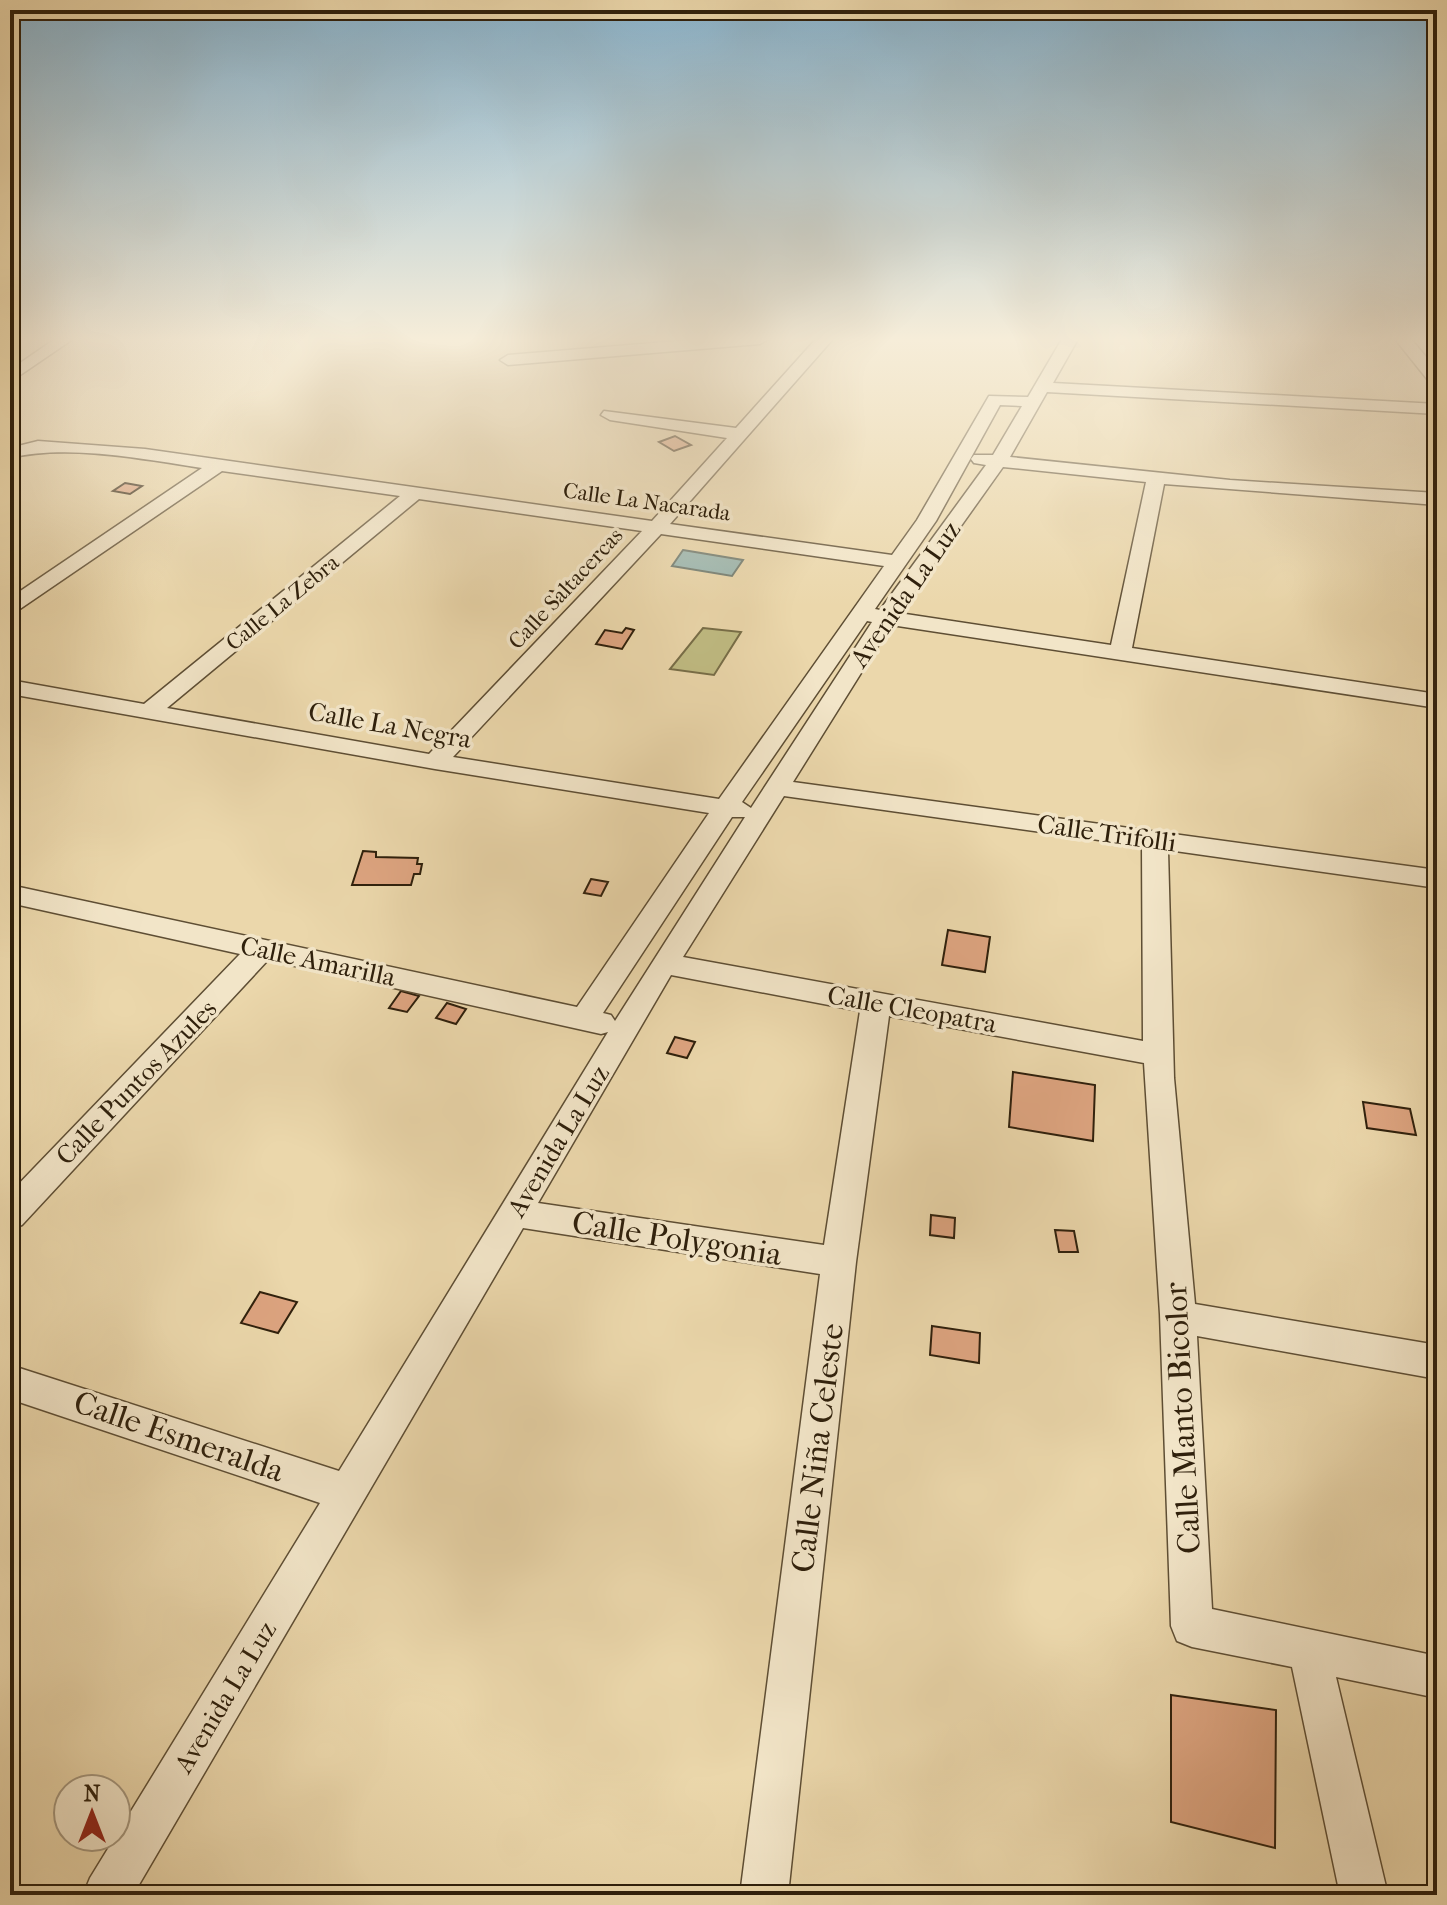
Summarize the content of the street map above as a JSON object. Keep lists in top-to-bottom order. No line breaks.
{"streets":{"street":["Calle La Nacarada","Calle Saltacercas","Avenida La Luz","Calle La Zebra","Calle La Negra","Calle Trifolli","Calle Amarilla","Calle Cleopatra","Calle Puntos Azules","Calle Polygonia","Calle Manto Bicolor","Calle Esmeralda","Calle Niña Celeste"]},"crossings":[["Calle La Nacarada","Calle Saltacercas"],["Calle La Nacarada","Avenida La Luz"],["Calle La Nacarada","Calle La Zebra"],["Calle Saltacercas","Calle La Negra"],["Avenida La Luz","Calle La Negra"],["Avenida La Luz","Calle Trifolli"],["Avenida La Luz","Calle Amarilla"],["Avenida La Luz","Calle Cleopatra"],["Avenida La Luz","Calle Polygonia"],["Avenida La Luz","Calle Esmeralda"],["Calle La Zebra","Calle La Negra"],["Calle La Negra","Calle Trifolli"],["Calle Trifolli","Calle Manto Bicolor"],["Calle Amarilla","Calle Puntos Azules"],["Calle Cleopatra","Calle Manto Bicolor"],["Calle Cleopatra","Calle Niña Celeste"],["Calle Polygonia","Calle Niña Celeste"]],"north":"top"}
